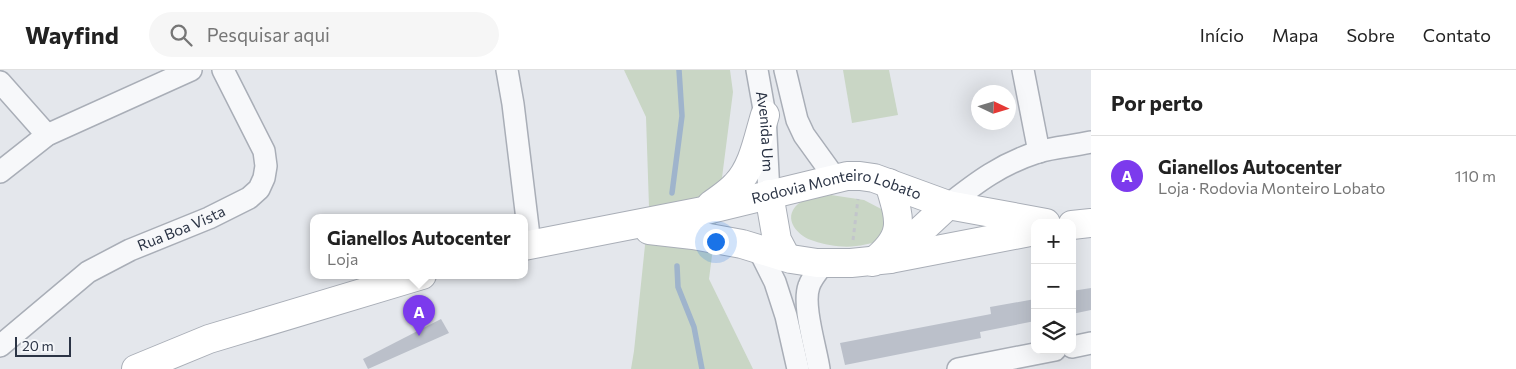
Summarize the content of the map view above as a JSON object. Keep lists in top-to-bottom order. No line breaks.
{"streets":{"main road":["Rodovia Monteiro Lobato"],"street":["Avenida Um","Rua Boa Vista"]},"crossings":[["Avenida Um","Rodovia Monteiro Lobato"]],"scale_bar":"20 m","north":"right","page":{"header":"Wayfind","search":"Pesquisar aqui","nav":["Início","Mapa","Sobre","Contato"],"heading":"Por perto","list":[{"mark":"A","name":"Gianellos Autocenter","note":"Loja · Rodovia Monteiro Lobato","value":"110 m"}],"popup":["Gianellos Autocenter","Loja"],"map_buttons":["+","−"],"pins":"A","scale":"20 m"}}
